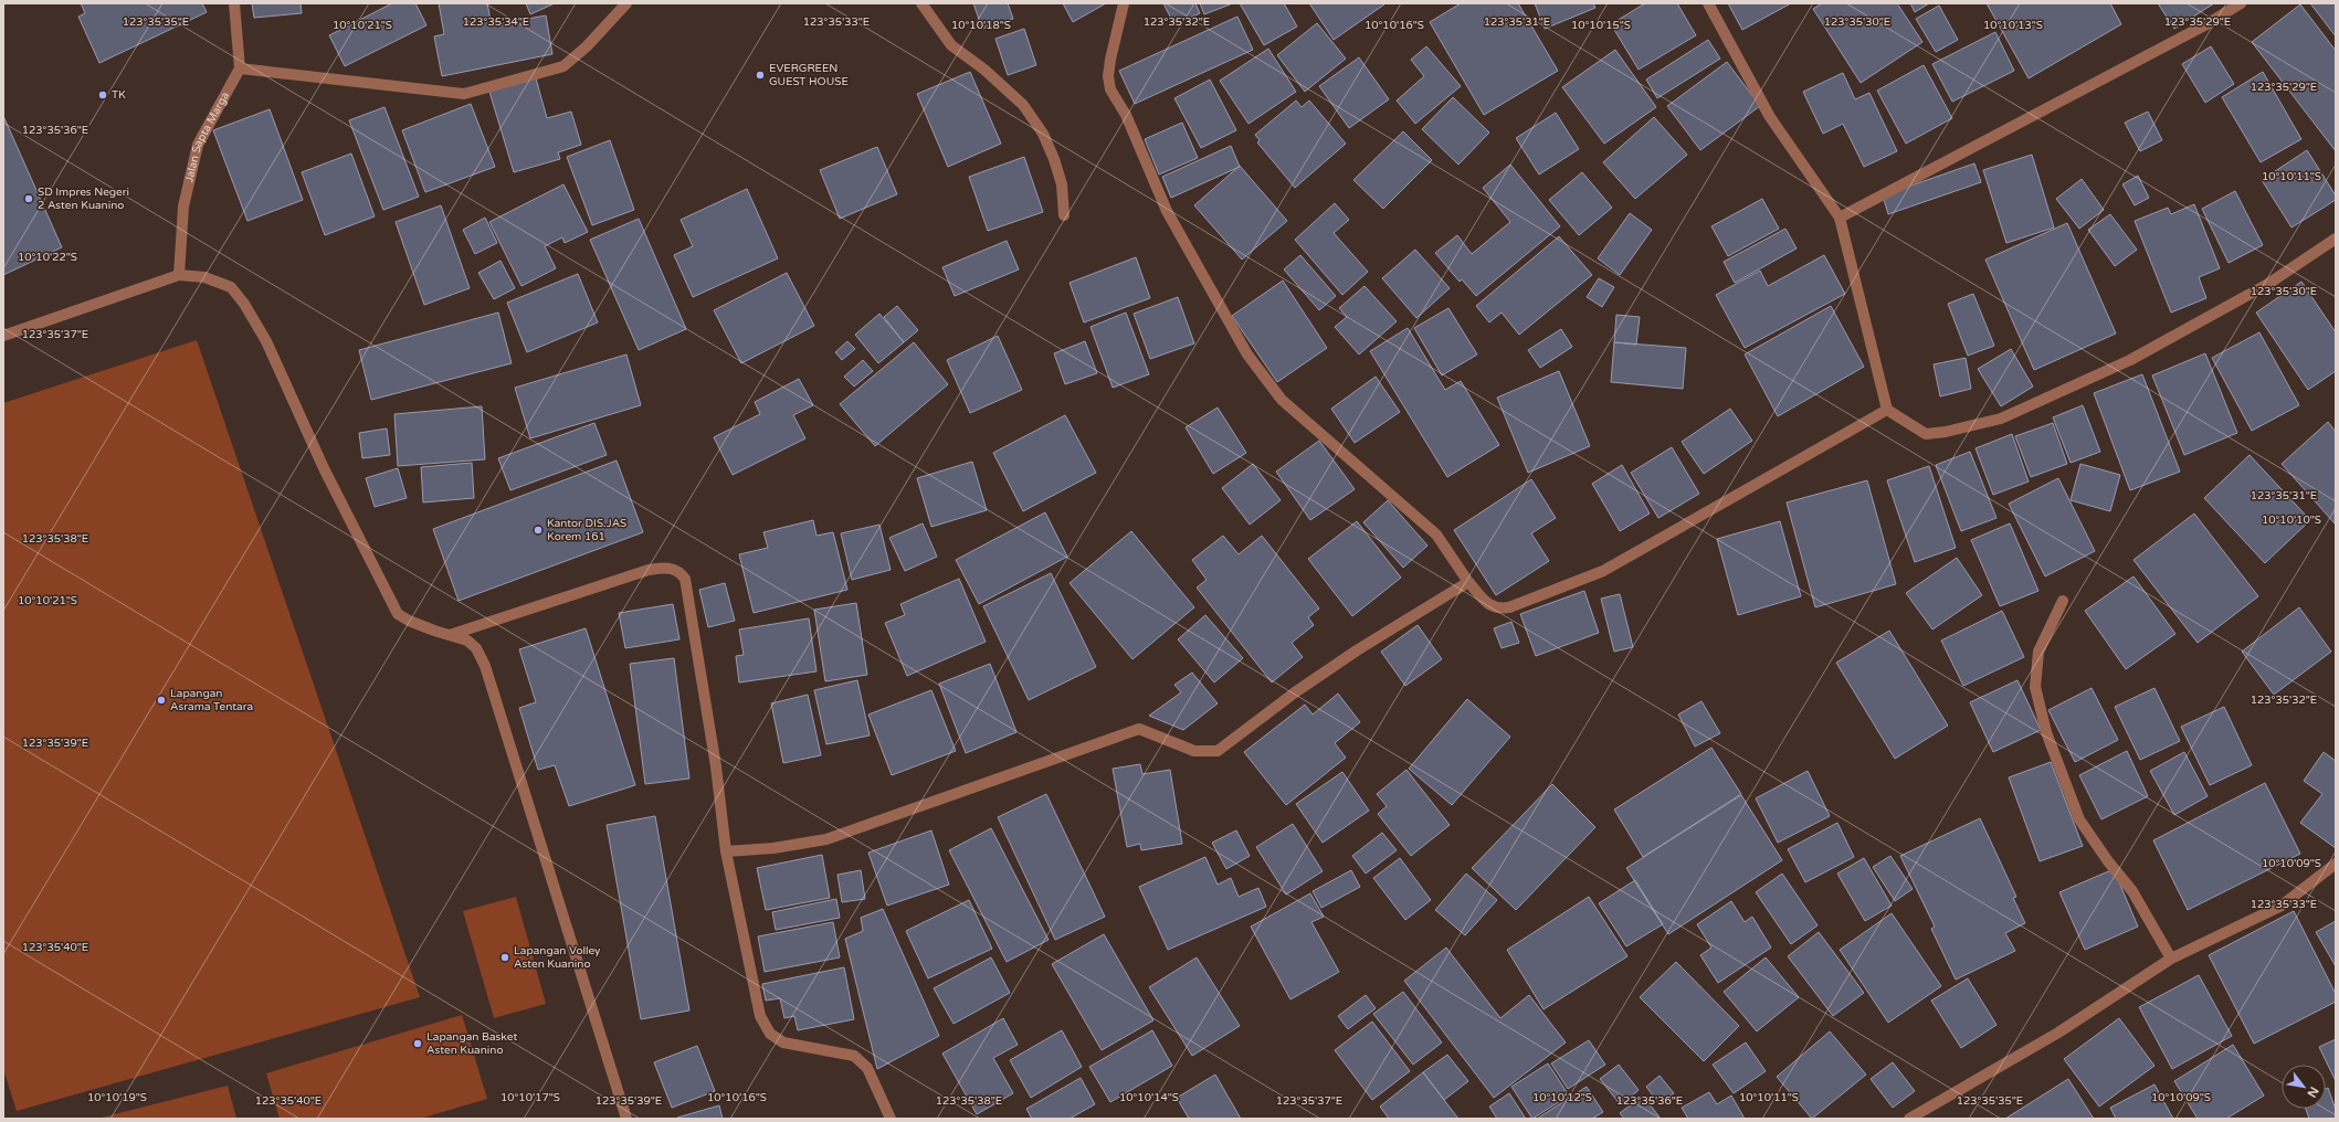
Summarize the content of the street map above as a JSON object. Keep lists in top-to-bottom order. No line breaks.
{"streets":{"street":["Jalan Sapta Marga"]},"places":["EVERGREEN GUEST HOUSE","TK","SD Impres Negeri 2 Asten Kuanino","Kantor DIS.JAS Korem 161","Lapangan Asrama Tentara","Lapangan Volley Asten Kuanino","Lapangan Basket Asten Kuanino"],"north":"bottom right","coordinates":["123°35'35\"E","123°35'34\"E","123°35'33\"E","123°35'32\"E","123°35'31\"E","123°35'30\"E","123°35'29\"E","10°10'18\"S","10°10'16\"S","10°10'15\"S","10°10'13\"S","10°10'21\"S","123°35'36\"E","10°10'11\"S","10°10'22\"S","123°35'37\"E","10°10'10\"S","123°35'38\"E","123°35'39\"E","10°10'09\"S","123°35'40\"E","10°10'19\"S","10°10'17\"S","10°10'14\"S","10°10'12\"S"]}
